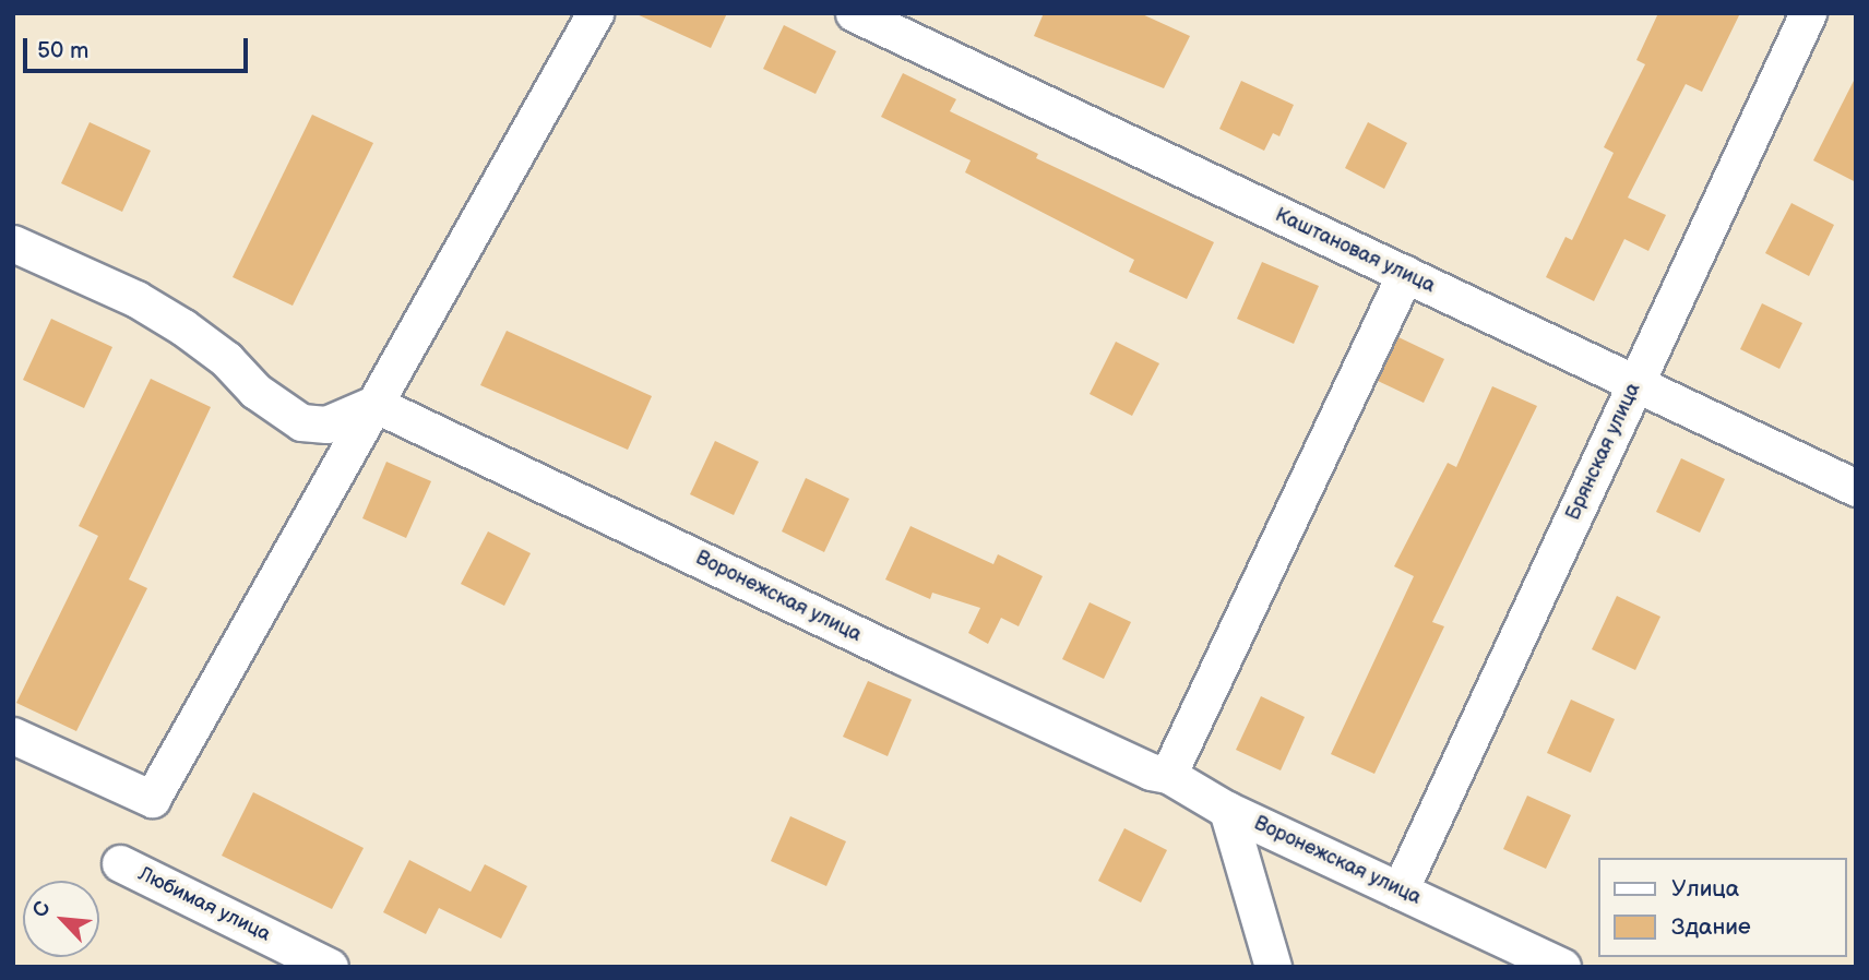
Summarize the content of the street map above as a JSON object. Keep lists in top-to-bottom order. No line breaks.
{"streets":{"street":["Каштановая улица","Брянская улица","Воронежская улица","Любимая улица"]},"crossings":[["Каштановая улица","Брянская улица"],["Брянская улица","Воронежская улица"]],"legend":["Улица","Здание"],"scale_bar":"50 m","north":"top left"}
